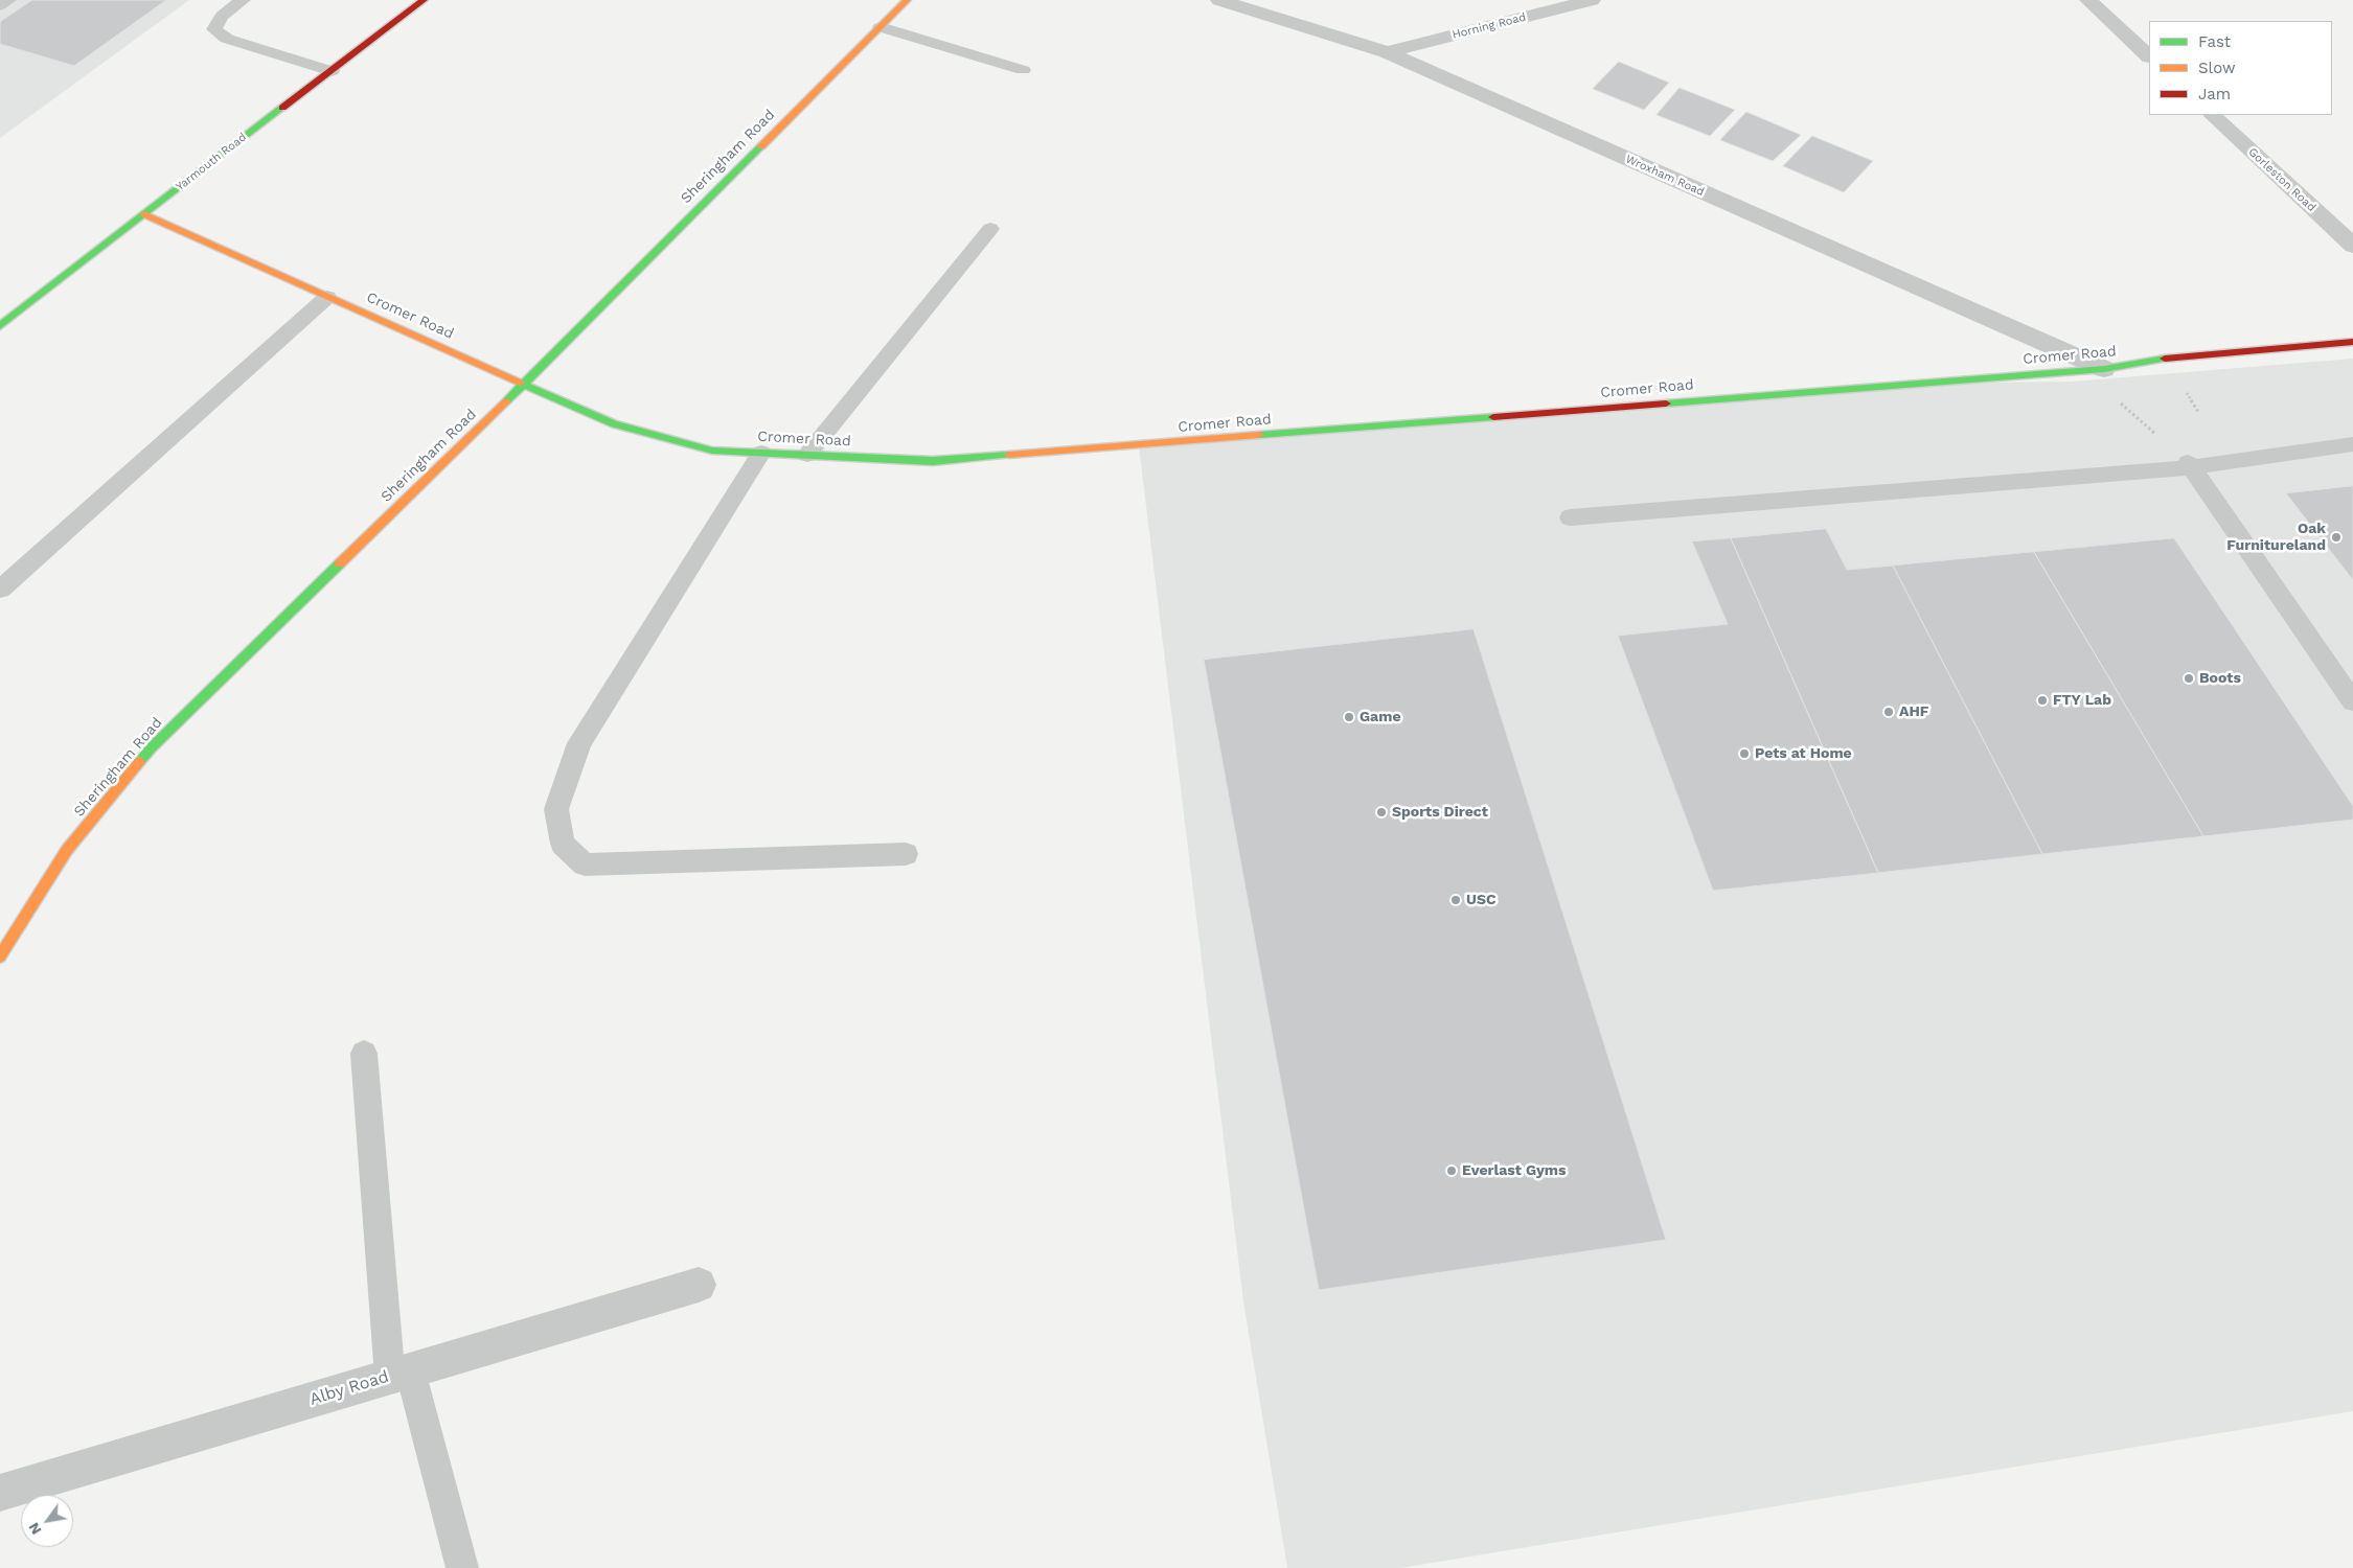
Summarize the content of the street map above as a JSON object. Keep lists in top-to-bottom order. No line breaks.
{"streets":{"street":["Horning Road","Sheringham Road","Yarmouth Road","Wroxham Road","Gorleston Road","Cromer Road","Alby Road"]},"crossings":[["Horning Road","Wroxham Road"],["Sheringham Road","Cromer Road"],["Yarmouth Road","Cromer Road"],["Wroxham Road","Cromer Road"]],"places":["Oak Furnitureland","Boots","FTY Lab","AHF","Game","Pets at Home","Sports Direct","USC","Everlast Gyms"],"legend":["Fast","Slow","Jam"],"north":"bottom left"}
